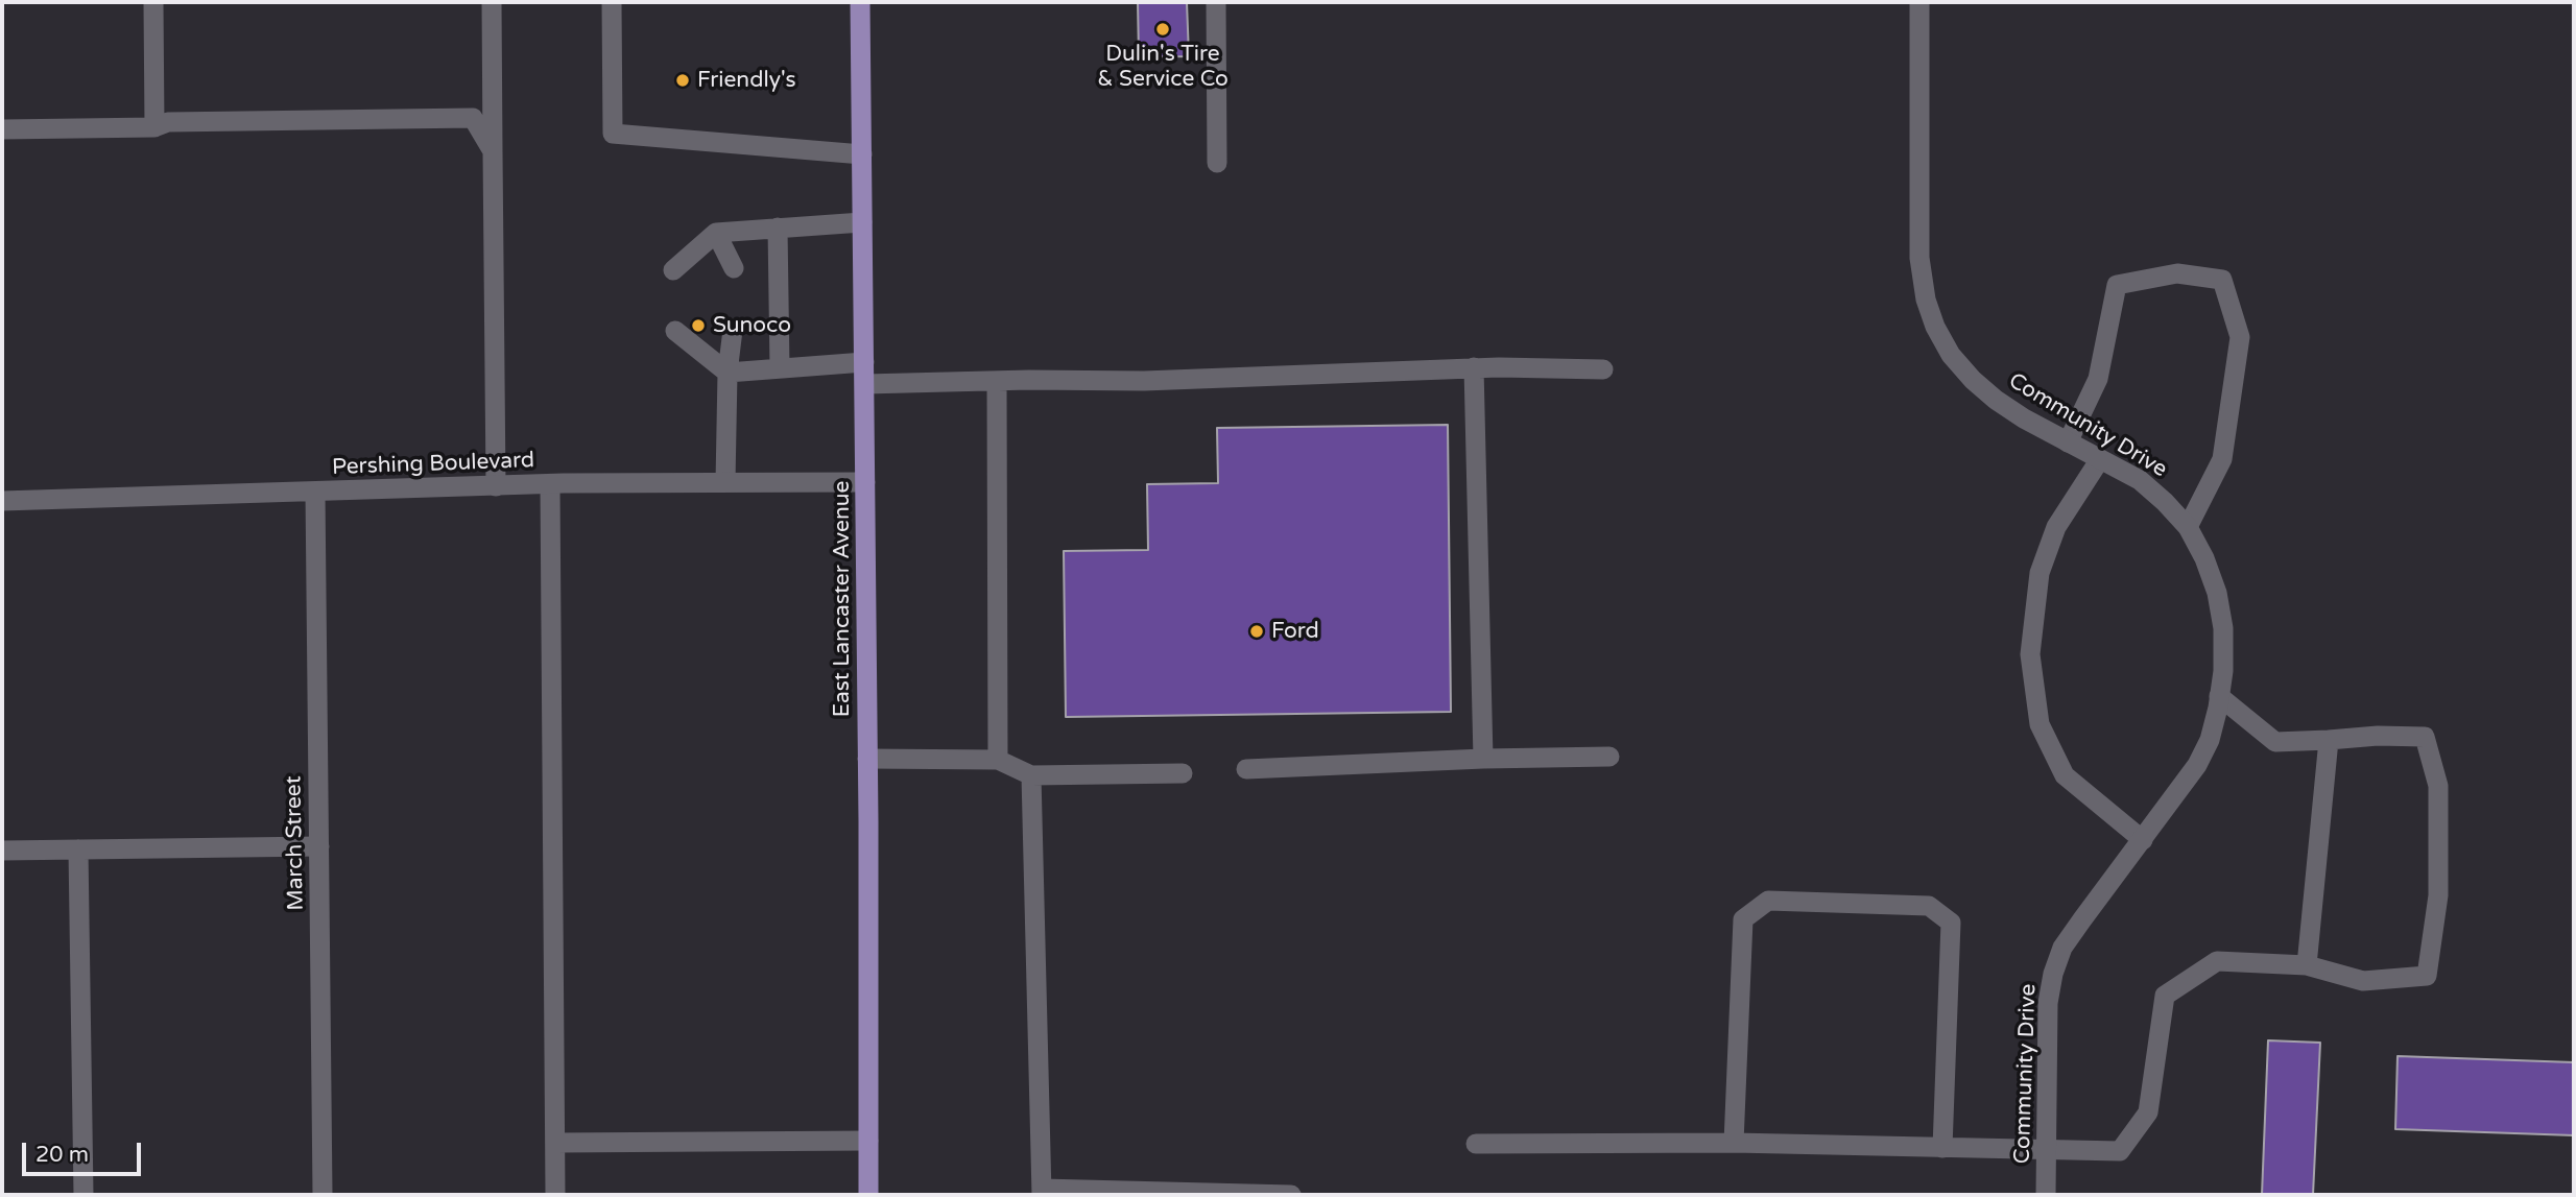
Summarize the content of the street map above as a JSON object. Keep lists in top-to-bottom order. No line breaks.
{"streets":{"main road":["East Lancaster Avenue"],"street":["Community Drive","Pershing Boulevard","March Street"]},"crossings":[["Pershing Boulevard","East Lancaster Avenue"],["Pershing Boulevard","March Street"]],"places":["Dulin's Tire & Service Co","Friendly's","Sunoco","Ford"],"scale_bar":"20 m"}
